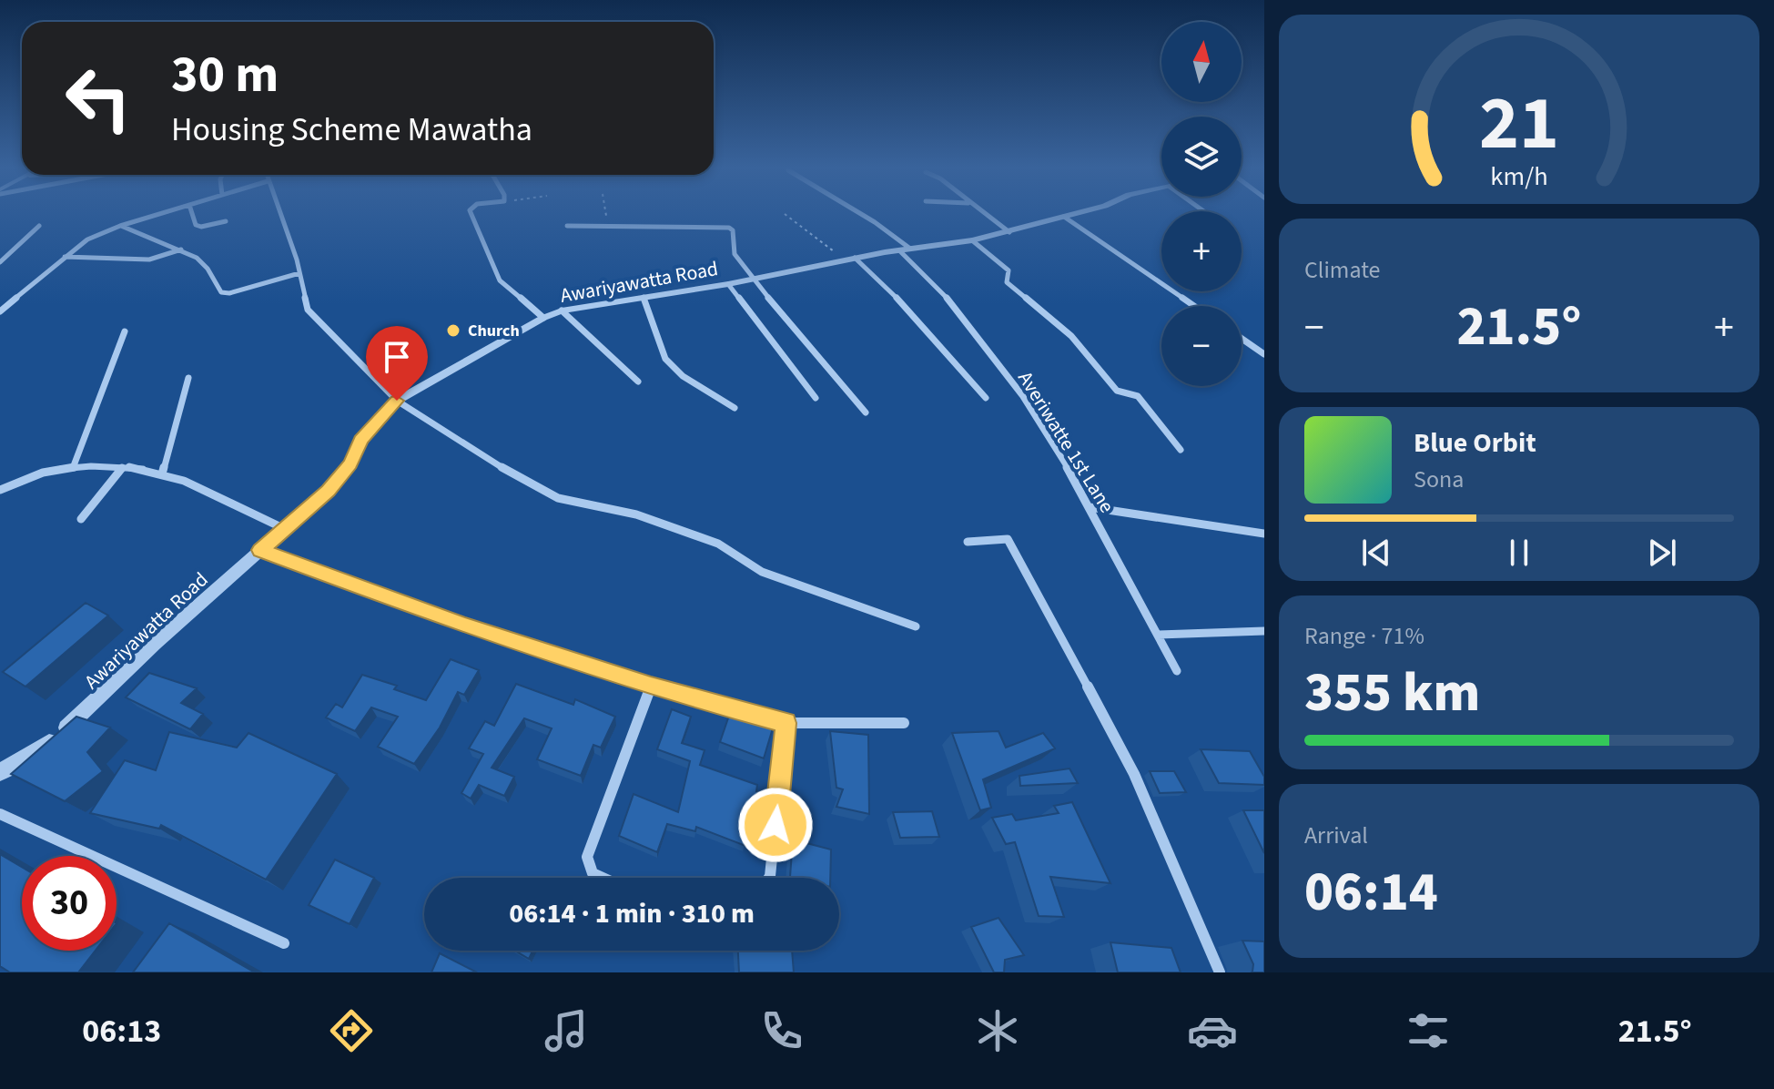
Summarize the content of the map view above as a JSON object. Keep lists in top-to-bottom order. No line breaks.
{"streets":{"street":["Awariyawatta Road","Averiwatte 1st Lane"]},"crossings":[["Awariyawatta Road","Averiwatte 1st Lane"]],"places":["Church"],"north":"top","page":{"map_buttons":["+","−"],"turn":["30 m","Housing Scheme Mawatha"],"tile":["Climate",["Range · 71%","355 km"],["Arrival","06:14"]],"heat":["−","21.5°","+"],"song":["Blue Orbit","Sona"],"limit":"30","trip":"06:14 · 1 min · 310 m","tabs":["06:13","21.5°"],"gauge":["21","km/h"]}}
